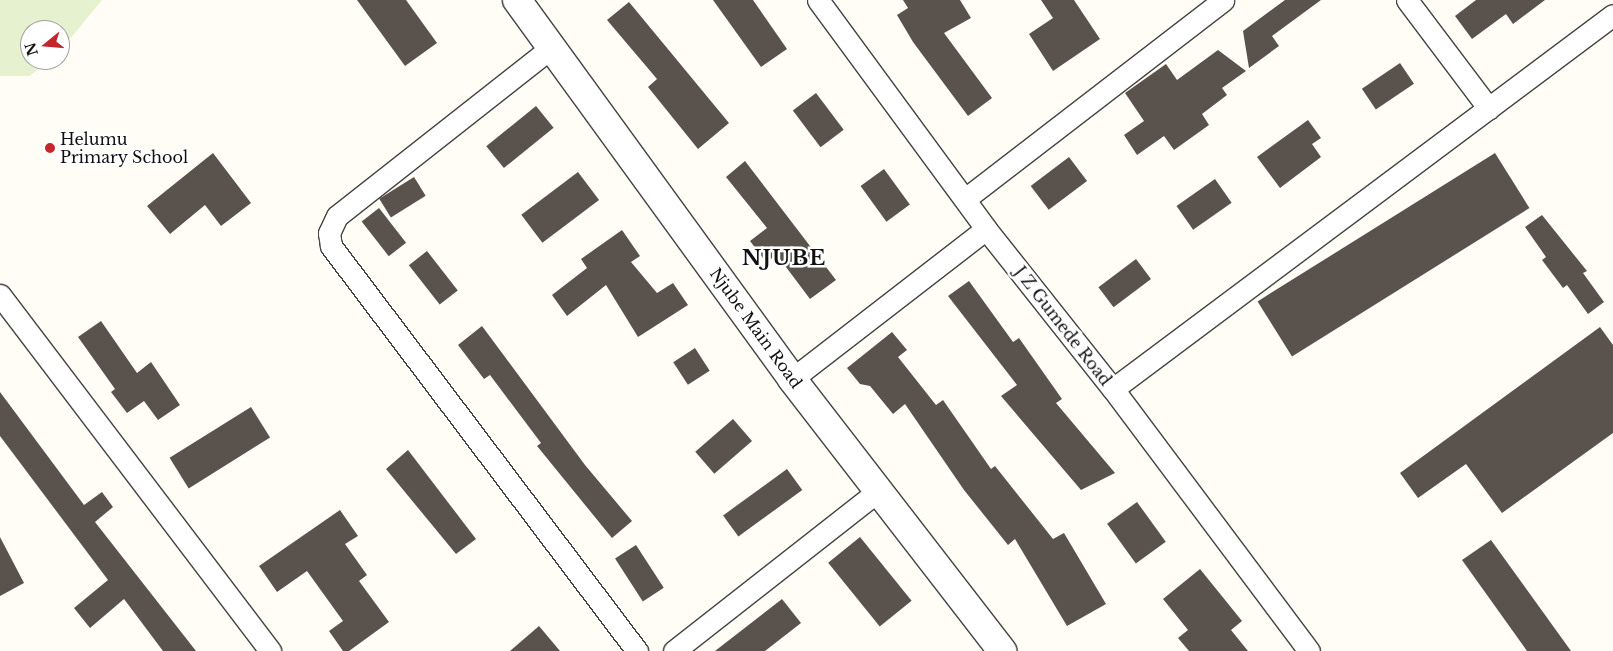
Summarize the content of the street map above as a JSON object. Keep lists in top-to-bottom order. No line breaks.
{"streets":{"street":["J Z Gumede Road","Njube Main Road"]},"districts":["NJUBE"],"places":["Helumu Primary School"],"north":"left"}
